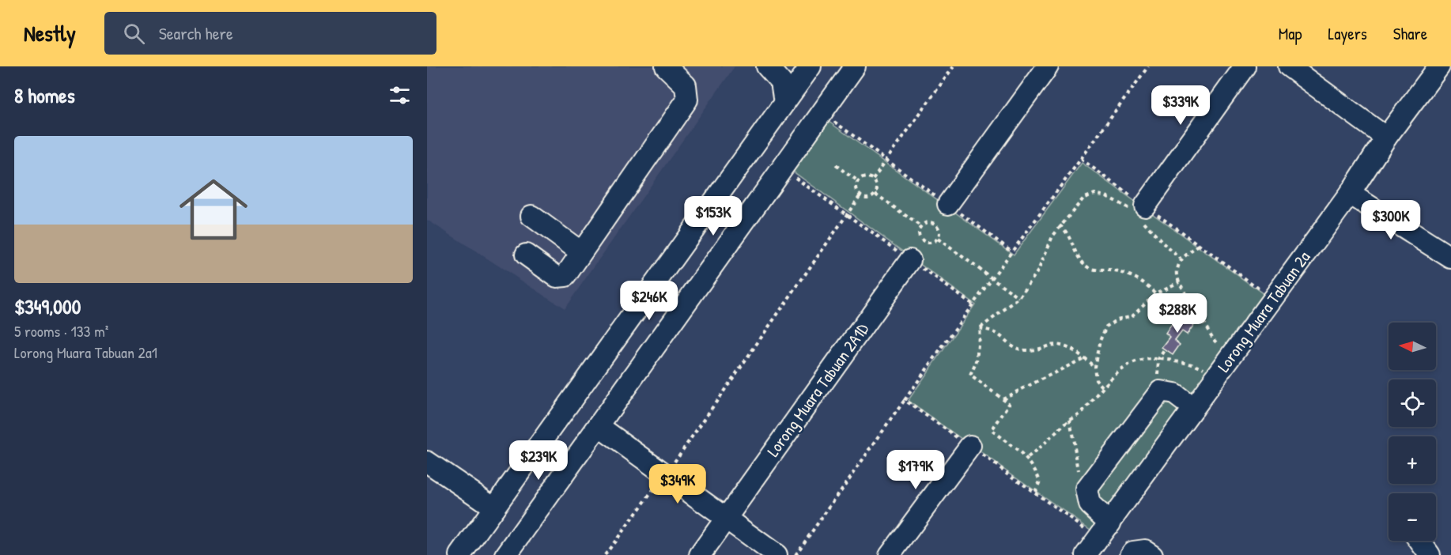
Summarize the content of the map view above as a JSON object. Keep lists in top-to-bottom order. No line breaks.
{"streets":{"street":["Lorong Muara Tabuan 2a","Lorong Muara Tabuan 2A1D"]},"north":"left","page":{"header":"Nestly","search":"Search here","nav":["Map","Layers","Share"],"heading":"8 homes","price":["$339K","$153K","$300K","$246K","$288K","$239K","$179K","$349K"],"list":[{"name":"$349,000","note":"5 rooms · 133 m² · Lorong Muara Tabuan 2a1"}],"map_buttons":["+","−"]}}
